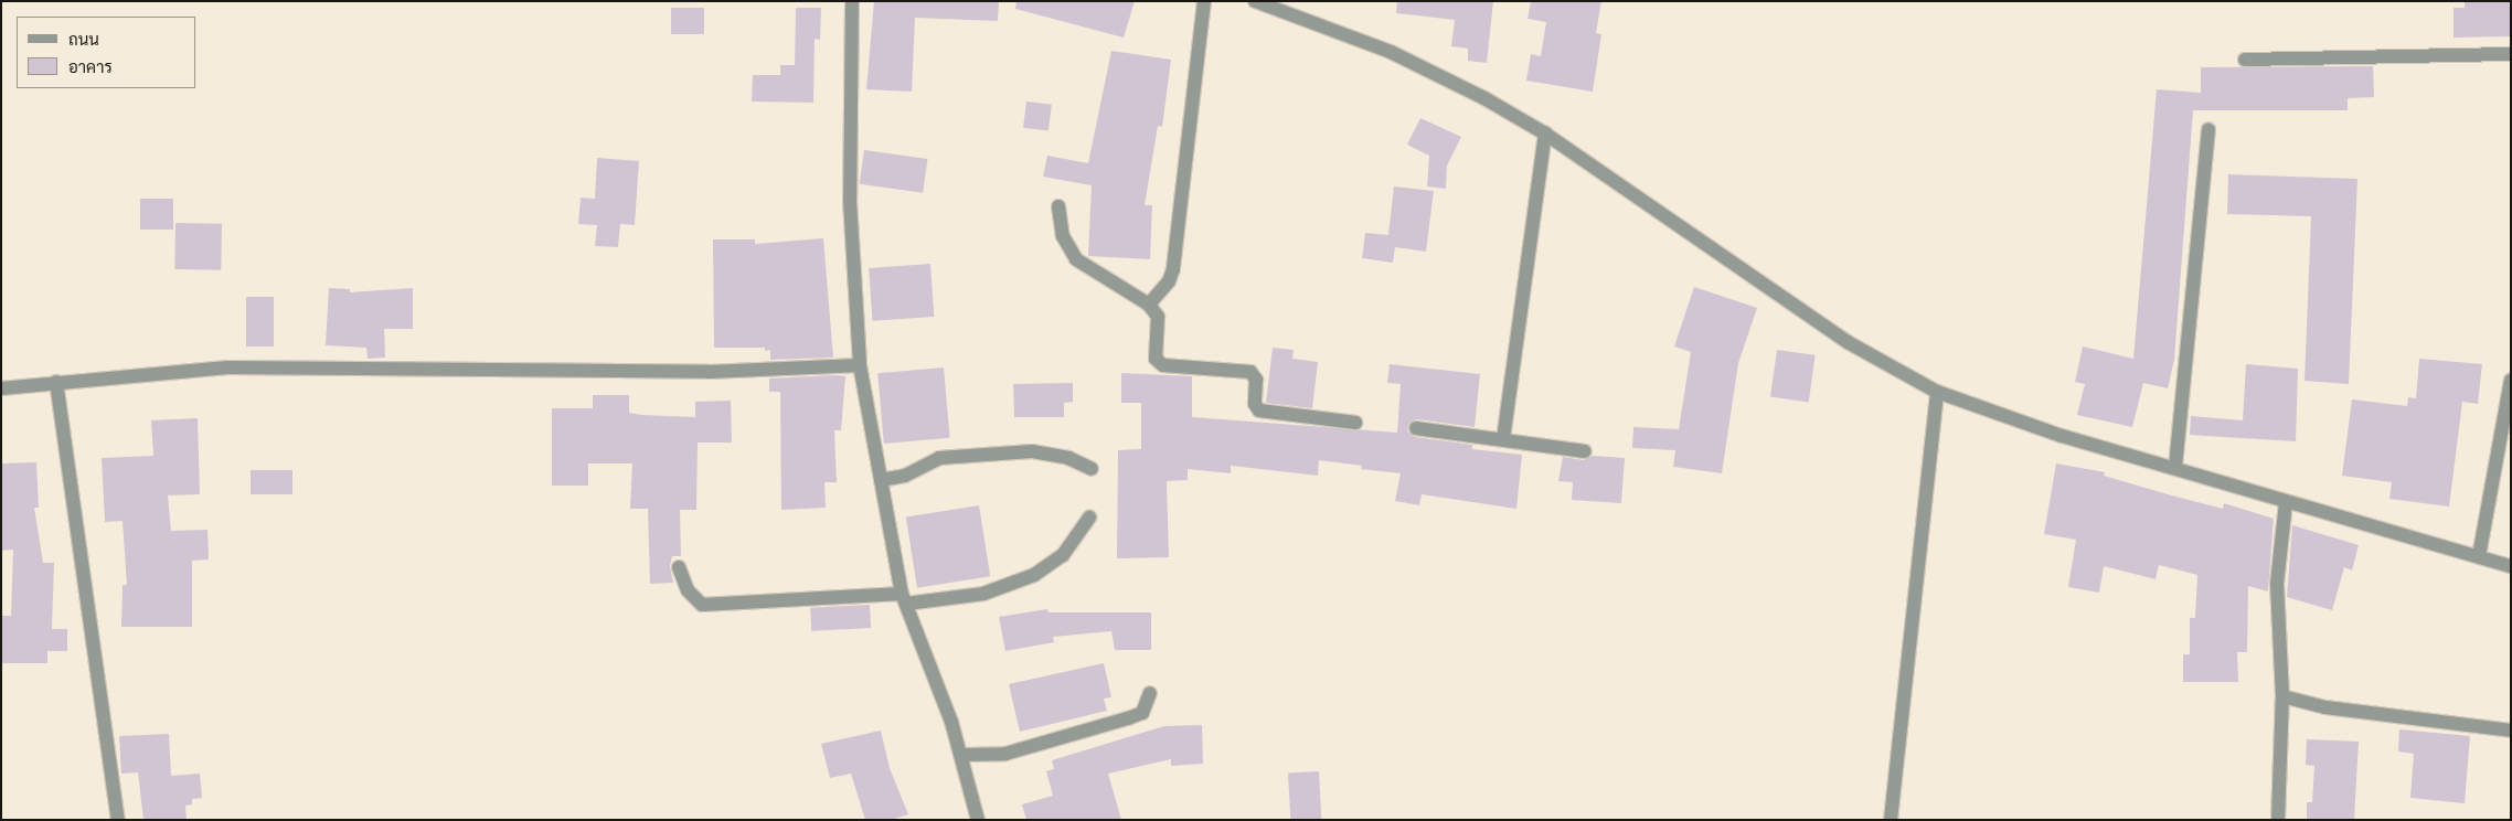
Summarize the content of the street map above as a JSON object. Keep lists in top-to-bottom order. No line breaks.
{"legend":["ถนน","อาคาร"]}
